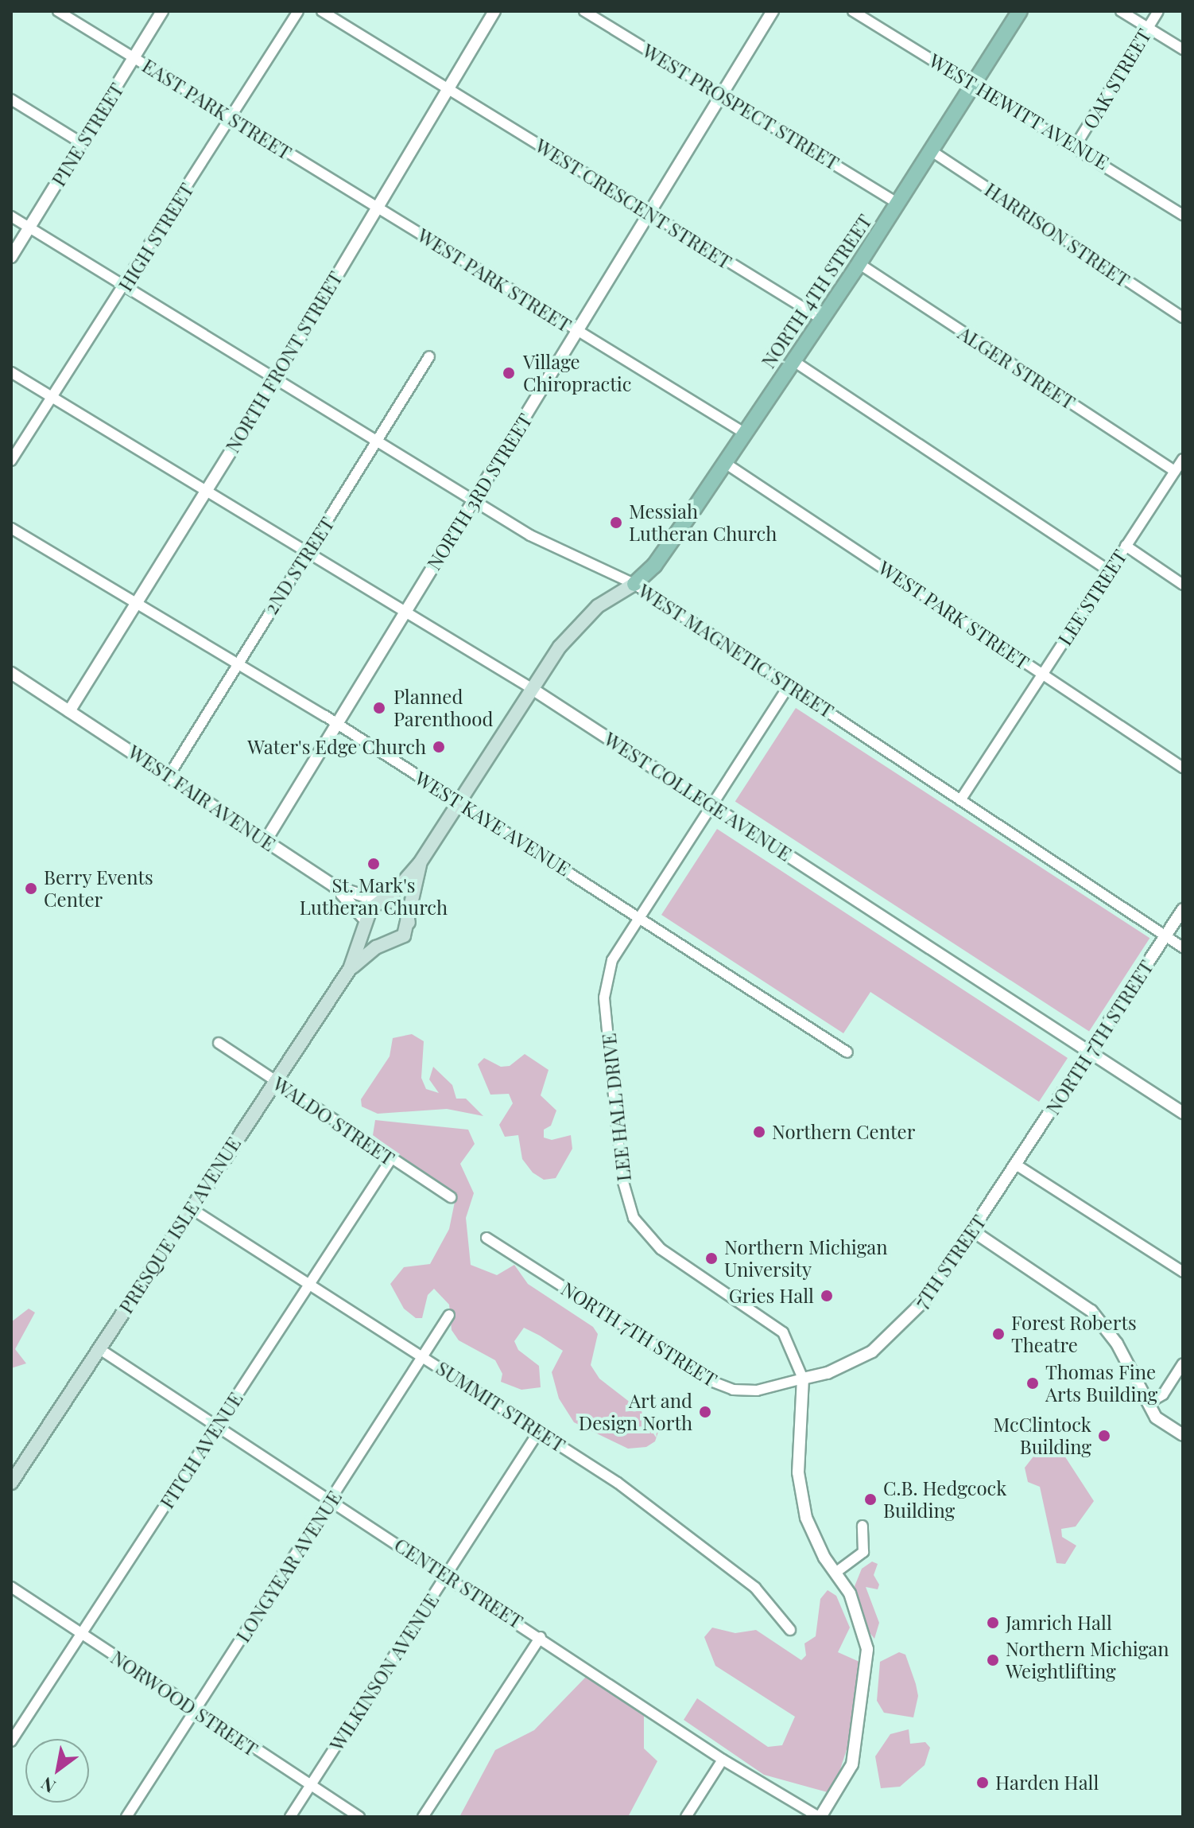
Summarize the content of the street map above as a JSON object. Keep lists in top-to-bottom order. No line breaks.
{"streets":{"main road":["NORTH 4TH STREET","WEST FAIR AVENUE","PRESQUE ISLE AVENUE"],"street":["OAK STREET","WEST PROSPECT STREET","EAST PARK STREET","WEST HEWITT AVENUE","PINE STREET","WEST CRESCENT STREET","HARRISON STREET","HIGH STREET","WEST PARK STREET","NORTH FRONT STREET","ALGER STREET","NORTH 3RD STREET","2ND STREET","LEE STREET","WEST MAGNETIC STREET","WEST COLLEGE AVENUE","WEST KAYE AVENUE","NORTH 7TH STREET","LEE HALL DRIVE","WALDO STREET","7TH STREET","SUMMIT STREET","FITCH AVENUE","LONGYEAR AVENUE","CENTER STREET","WILKINSON AVENUE","NORWOOD STREET"]},"crossings":[["OAK STREET","WEST HEWITT AVENUE"],["WEST PROSPECT STREET","NORTH 4TH STREET"],["WEST PROSPECT STREET","NORTH 3RD STREET"],["EAST PARK STREET","PINE STREET"],["EAST PARK STREET","HIGH STREET"],["EAST PARK STREET","WEST PARK STREET"],["EAST PARK STREET","NORTH FRONT STREET"],["WEST HEWITT AVENUE","NORTH 4TH STREET"],["PINE STREET","WEST MAGNETIC STREET"],["WEST CRESCENT STREET","NORTH 4TH STREET"],["WEST CRESCENT STREET","NORTH FRONT STREET"],["WEST CRESCENT STREET","NORTH 3RD STREET"],["HARRISON STREET","NORTH 4TH STREET"],["HIGH STREET","WEST MAGNETIC STREET"],["HIGH STREET","WEST COLLEGE AVENUE"],["WEST PARK STREET","NORTH 4TH STREET"],["WEST PARK STREET","NORTH FRONT STREET"],["WEST PARK STREET","NORTH 3RD STREET"],["WEST PARK STREET","LEE STREET"],["NORTH 4TH STREET","ALGER STREET"],["NORTH 4TH STREET","WEST MAGNETIC STREET"],["NORTH 4TH STREET","PRESQUE ISLE AVENUE"],["NORTH FRONT STREET","WEST MAGNETIC STREET"],["NORTH FRONT STREET","WEST COLLEGE AVENUE"],["NORTH FRONT STREET","WEST FAIR AVENUE"],["NORTH FRONT STREET","WEST KAYE AVENUE"],["ALGER STREET","LEE STREET"],["NORTH 3RD STREET","WEST MAGNETIC STREET"],["NORTH 3RD STREET","WEST COLLEGE AVENUE"],["NORTH 3RD STREET","WEST FAIR AVENUE"],["NORTH 3RD STREET","WEST KAYE AVENUE"],["2ND STREET","WEST MAGNETIC STREET"],["2ND STREET","WEST COLLEGE AVENUE"],["2ND STREET","WEST FAIR AVENUE"],["2ND STREET","WEST KAYE AVENUE"],["LEE STREET","WEST MAGNETIC STREET"],["WEST MAGNETIC STREET","NORTH 7TH STREET"],["WEST MAGNETIC STREET","LEE HALL DRIVE"],["WEST MAGNETIC STREET","PRESQUE ISLE AVENUE"],["WEST COLLEGE AVENUE","NORTH 7TH STREET"],["WEST COLLEGE AVENUE","LEE HALL DRIVE"],["WEST COLLEGE AVENUE","PRESQUE ISLE AVENUE"],["WEST FAIR AVENUE","PRESQUE ISLE AVENUE"],["WEST KAYE AVENUE","LEE HALL DRIVE"],["WEST KAYE AVENUE","PRESQUE ISLE AVENUE"],["NORTH 7TH STREET","LEE HALL DRIVE"],["NORTH 7TH STREET","7TH STREET"],["LEE HALL DRIVE","7TH STREET"],["WALDO STREET","PRESQUE ISLE AVENUE"],["WALDO STREET","FITCH AVENUE"],["PRESQUE ISLE AVENUE","SUMMIT STREET"],["PRESQUE ISLE AVENUE","CENTER STREET"],["SUMMIT STREET","FITCH AVENUE"],["SUMMIT STREET","LONGYEAR AVENUE"],["SUMMIT STREET","WILKINSON AVENUE"],["FITCH AVENUE","CENTER STREET"],["FITCH AVENUE","NORWOOD STREET"],["LONGYEAR AVENUE","CENTER STREET"],["LONGYEAR AVENUE","NORWOOD STREET"],["CENTER STREET","WILKINSON AVENUE"],["WILKINSON AVENUE","NORWOOD STREET"]],"places":["Village Chiropractic","Messiah Lutheran Church","Planned Parenthood","Water's Edge Church","St. Mark's Lutheran Church","Berry Events Center","Northern Center","Northern Michigan University","Gries Hall","Forest Roberts Theatre","Thomas Fine Arts Building","Art and Design North","McClintock Building","C.B. Hedgcock Building","Jamrich Hall","Northern Michigan Weightlifting","Harden Hall"],"north":"bottom left"}
